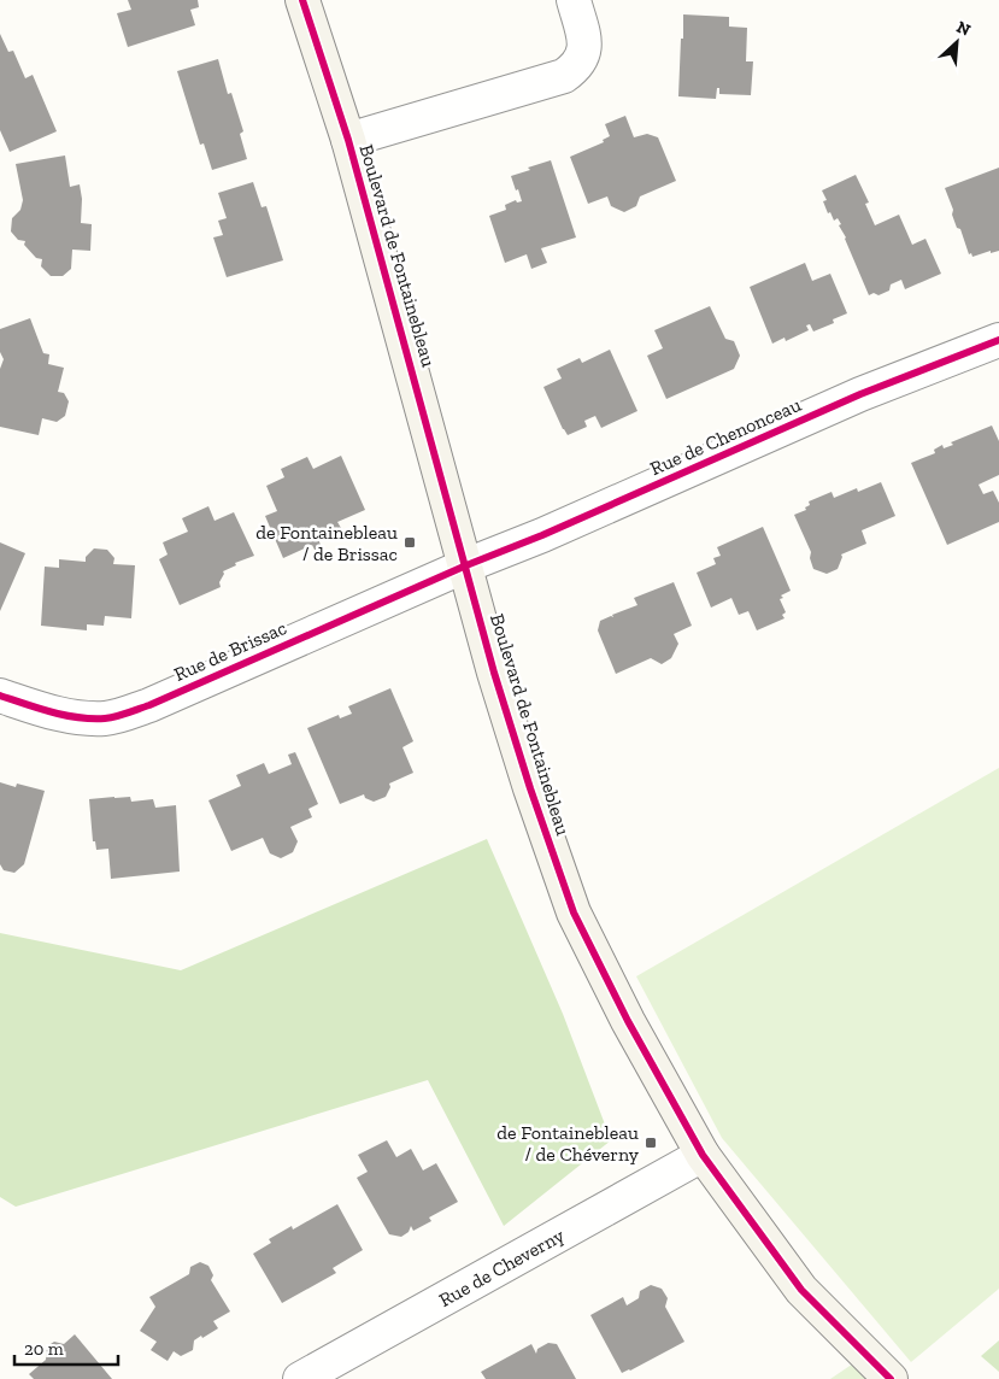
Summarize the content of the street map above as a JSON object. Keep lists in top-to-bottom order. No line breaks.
{"streets":{"street":["Boulevard de Fontainebleau","Rue de Chenonceau","Rue de Brissac","Rue de Cheverny"]},"crossings":[["Boulevard de Fontainebleau","Rue de Chenonceau"],["Boulevard de Fontainebleau","Rue de Brissac"],["Boulevard de Fontainebleau","Rue de Cheverny"],["Rue de Chenonceau","Rue de Brissac"]],"places":{"transit":["de Fontainebleau / de Brissac","de Fontainebleau / de Chéverny"]},"scale_bar":"20 m","north":"top right"}
